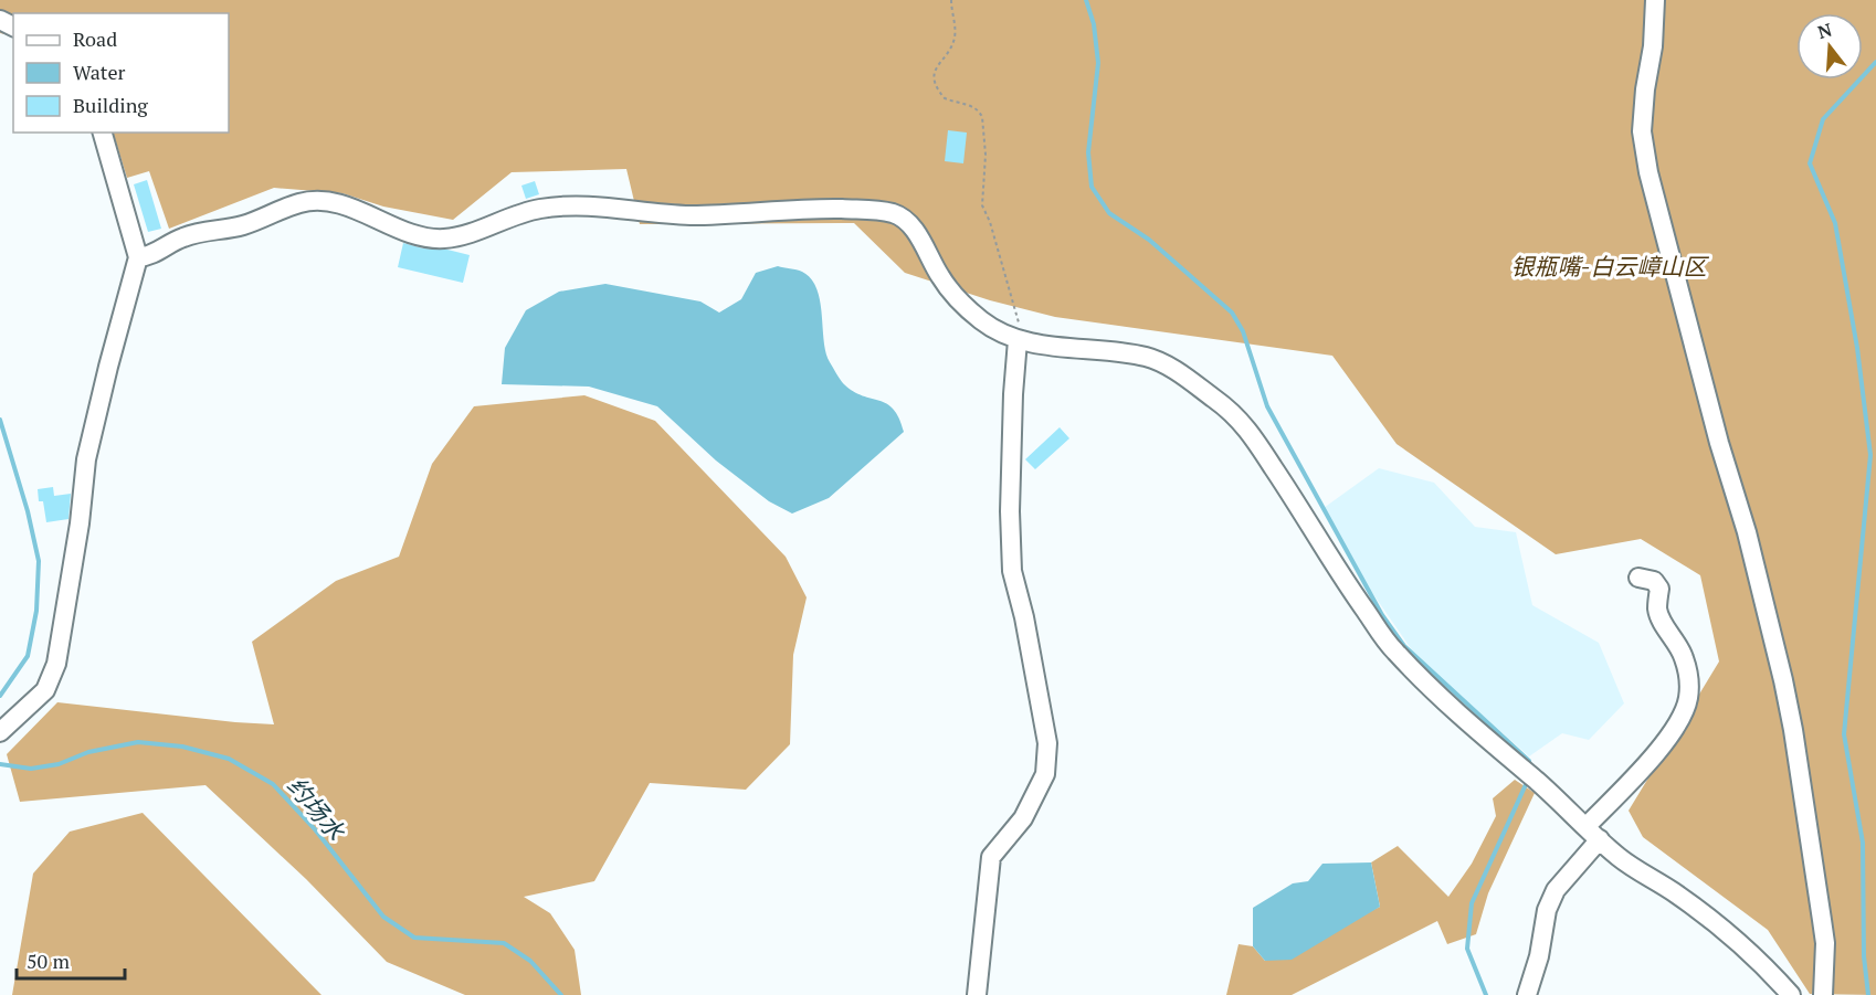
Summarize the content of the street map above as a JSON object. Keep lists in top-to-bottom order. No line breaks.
{"water":["约场水"],"parks":["银瓶嘴-白云嶂山区"],"legend":["Road","Water","Building"],"scale_bar":"50 m","north":"top"}
